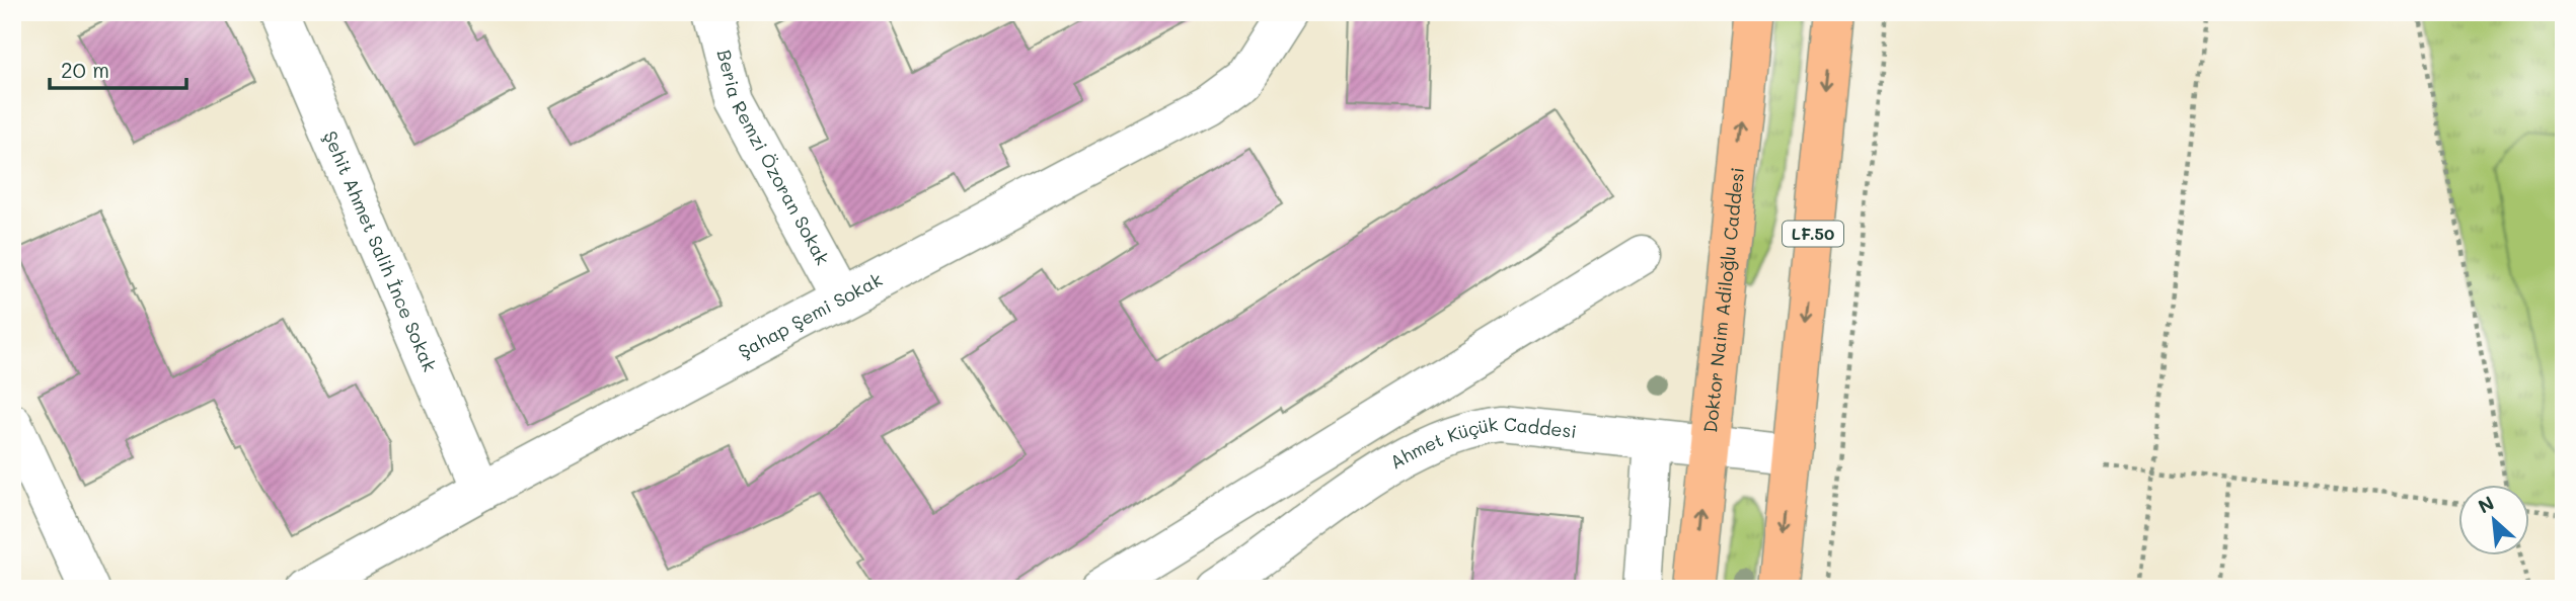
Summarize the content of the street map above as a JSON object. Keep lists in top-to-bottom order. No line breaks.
{"streets":{"main road":["LF.50","Doktor Naim Adiloğlu Caddesi"],"street":["Beria Remzi Özoran Sokak","Şehit Ahmet Salih İnce Sokak","Şahap Şemi Sokak","Ahmet Küçük Caddesi"]},"crossings":[["Beria Remzi Özoran Sokak","Şahap Şemi Sokak"],["LF.50","Ahmet Küçük Caddesi"],["Şehit Ahmet Salih İnce Sokak","Şahap Şemi Sokak"],["Doktor Naim Adiloğlu Caddesi","Ahmet Küçük Caddesi"]],"scale_bar":"20 m","north":"top left"}
